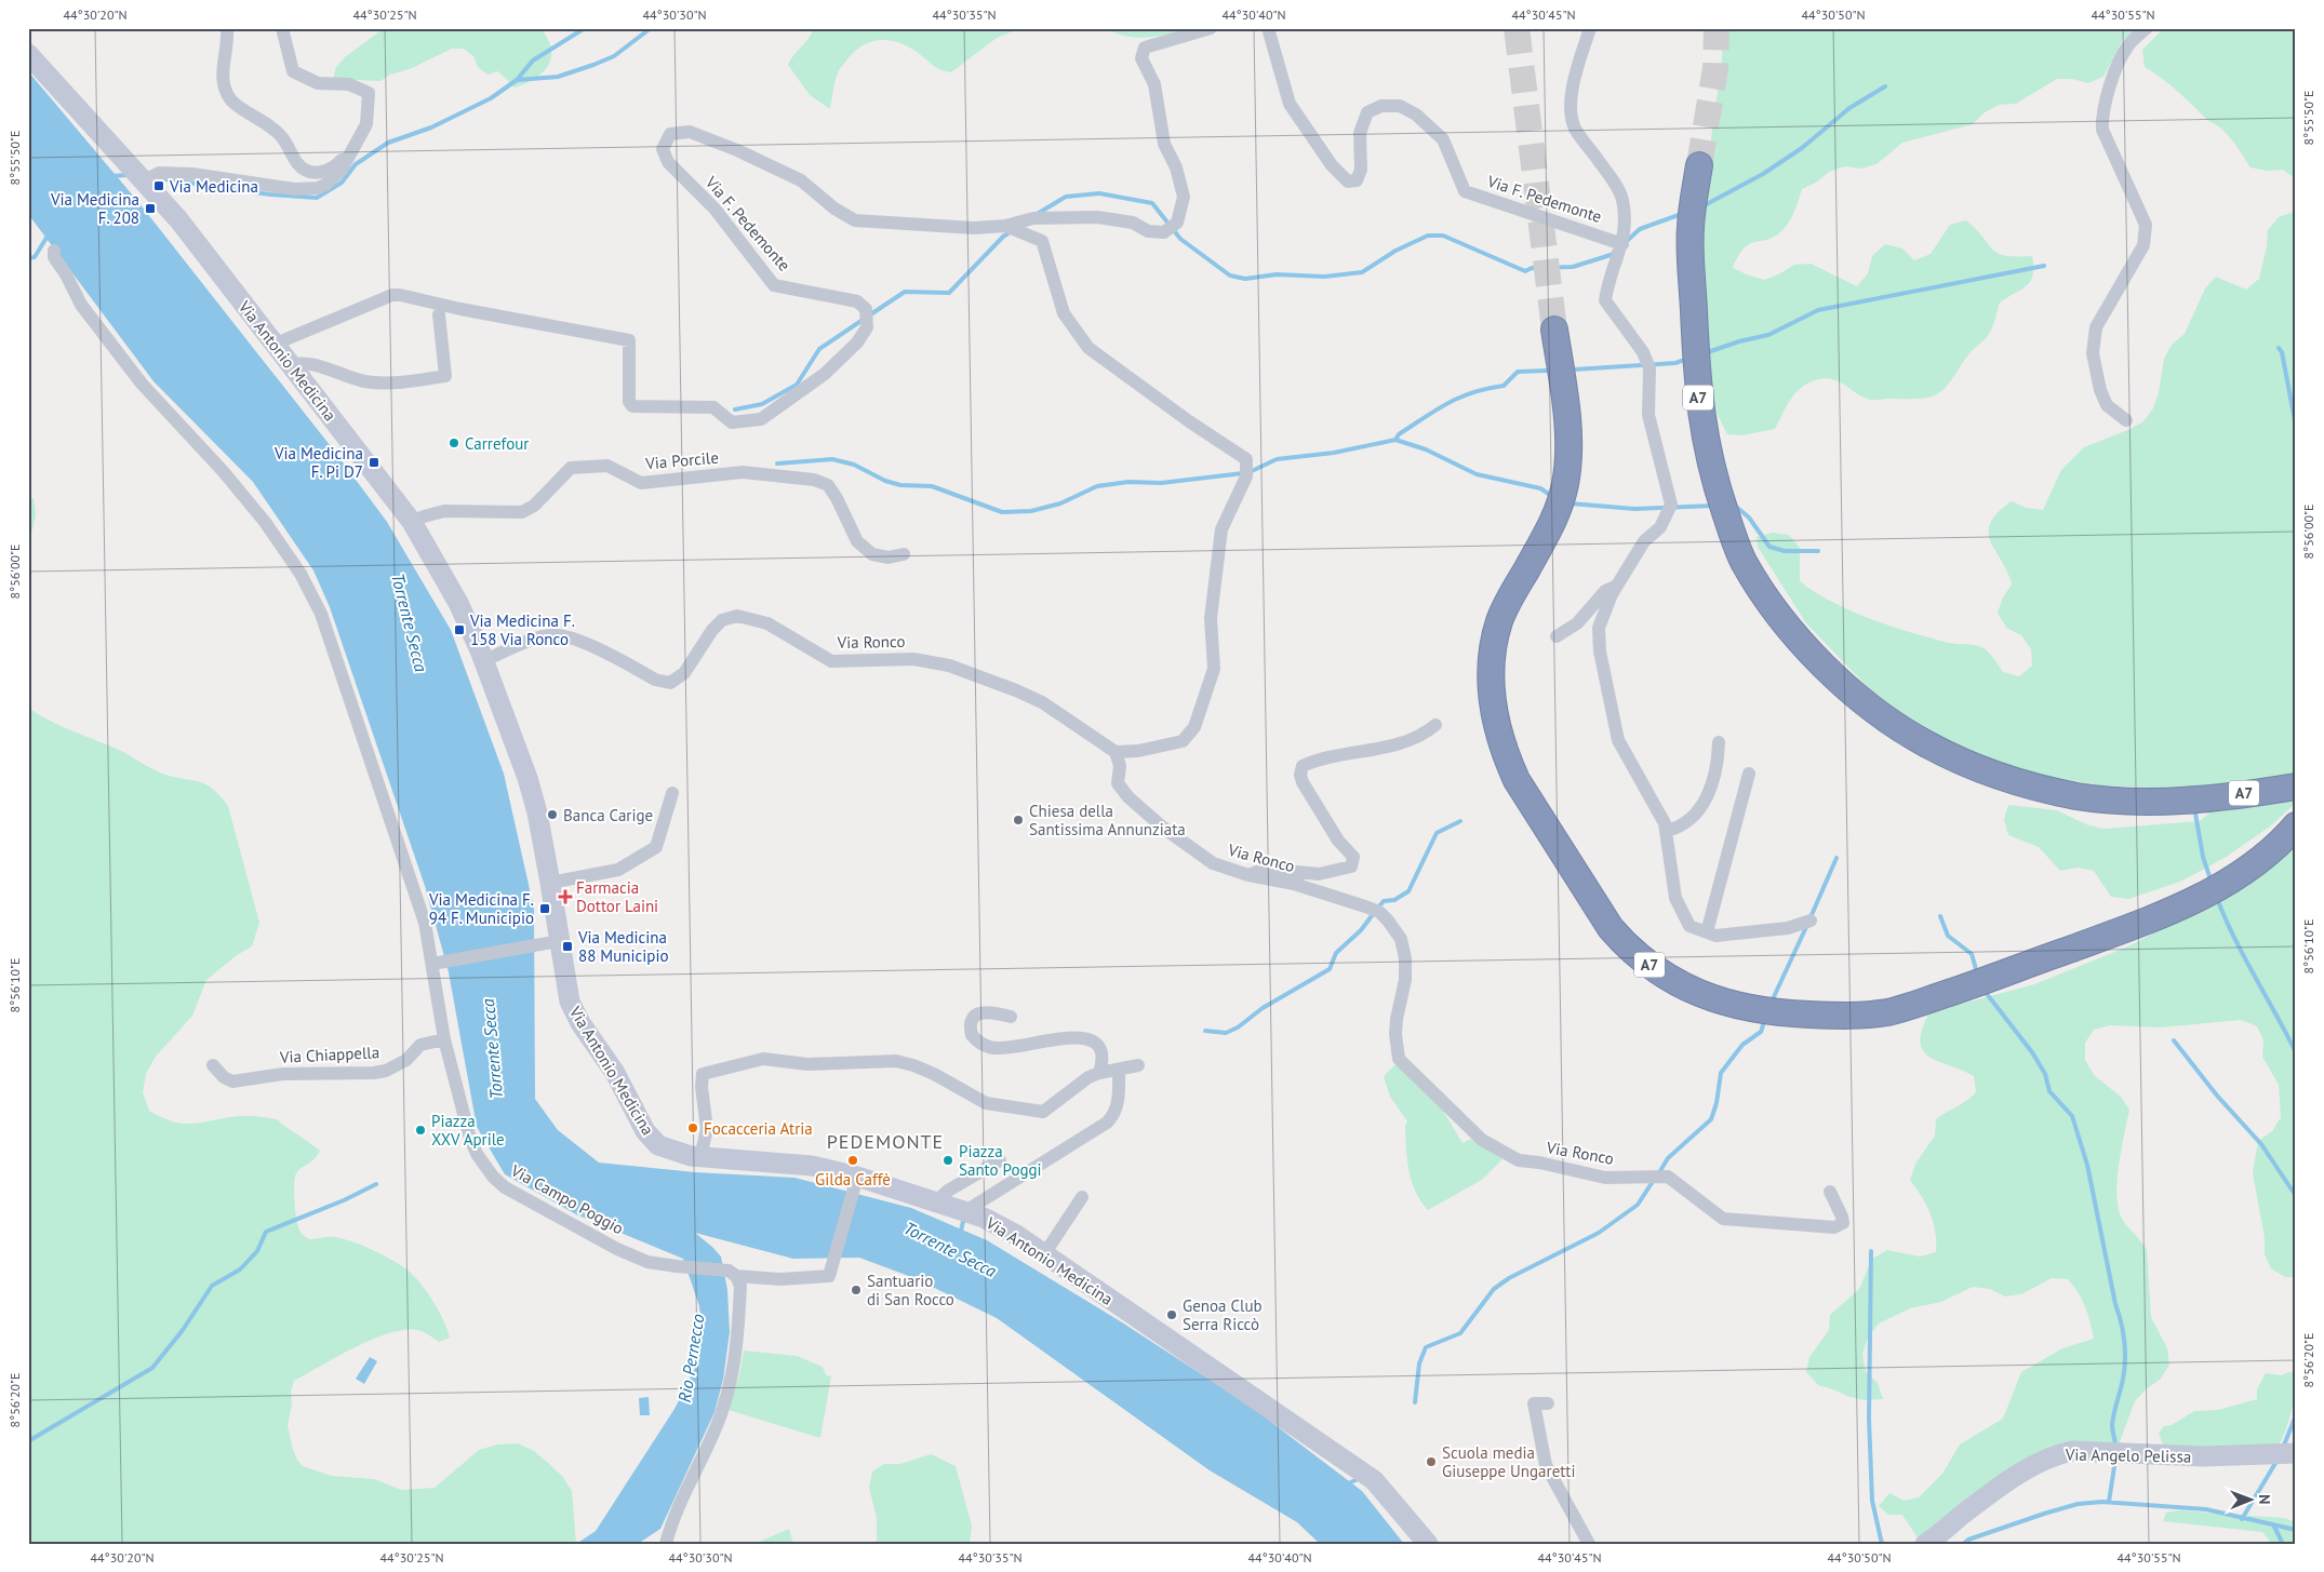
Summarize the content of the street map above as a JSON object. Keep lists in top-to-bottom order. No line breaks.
{"streets":{"highway":["A7"],"main road":["Via Antonio Medicina","Via Angelo Pelissa"],"street":["Via F. Pedemonte","Via Porcile","Via Ronco","Via Chiappella","Via Campo Poggio"]},"crossings":[["Via F. Pedemonte","Via Antonio Medicina"],["Via Antonio Medicina","Via Porcile"],["Via Antonio Medicina","Via Ronco"],["Via Antonio Medicina","Via Campo Poggio"],["Via Chiappella","Via Campo Poggio"]],"districts":["PEDEMONTE"],"water":["Torrente Secca","Rio Pernecco"],"places":{"transit":["Via Medicina","Via Medicina F. 208","Via Medicina F. Pi D7","Via Medicina F. 158 Via Ronco","Via Medicina F. 94 F. Municipio","Via Medicina 88 Municipio"],"other":["Carrefour","Banca Carige","Chiesa della Santissima Annunziata","Focacceria Atria","Piazza XXV Aprile","Gilda Caffè","Piazza Santo Poggi","Santuario di San Rocco","Genoa Club Serra Riccò","Scuola media Giuseppe Ungaretti"],"health":["Farmacia Dottor Laini"]},"north":"right","coordinates":["44°30'20\"N","44°30'25\"N","44°30'30\"N","44°30'35\"N","44°30'40\"N","44°30'45\"N","44°30'50\"N","44°30'55\"N","8°55'50\"E","8°56'00\"E","8°56'10\"E","8°56'20\"E"]}
